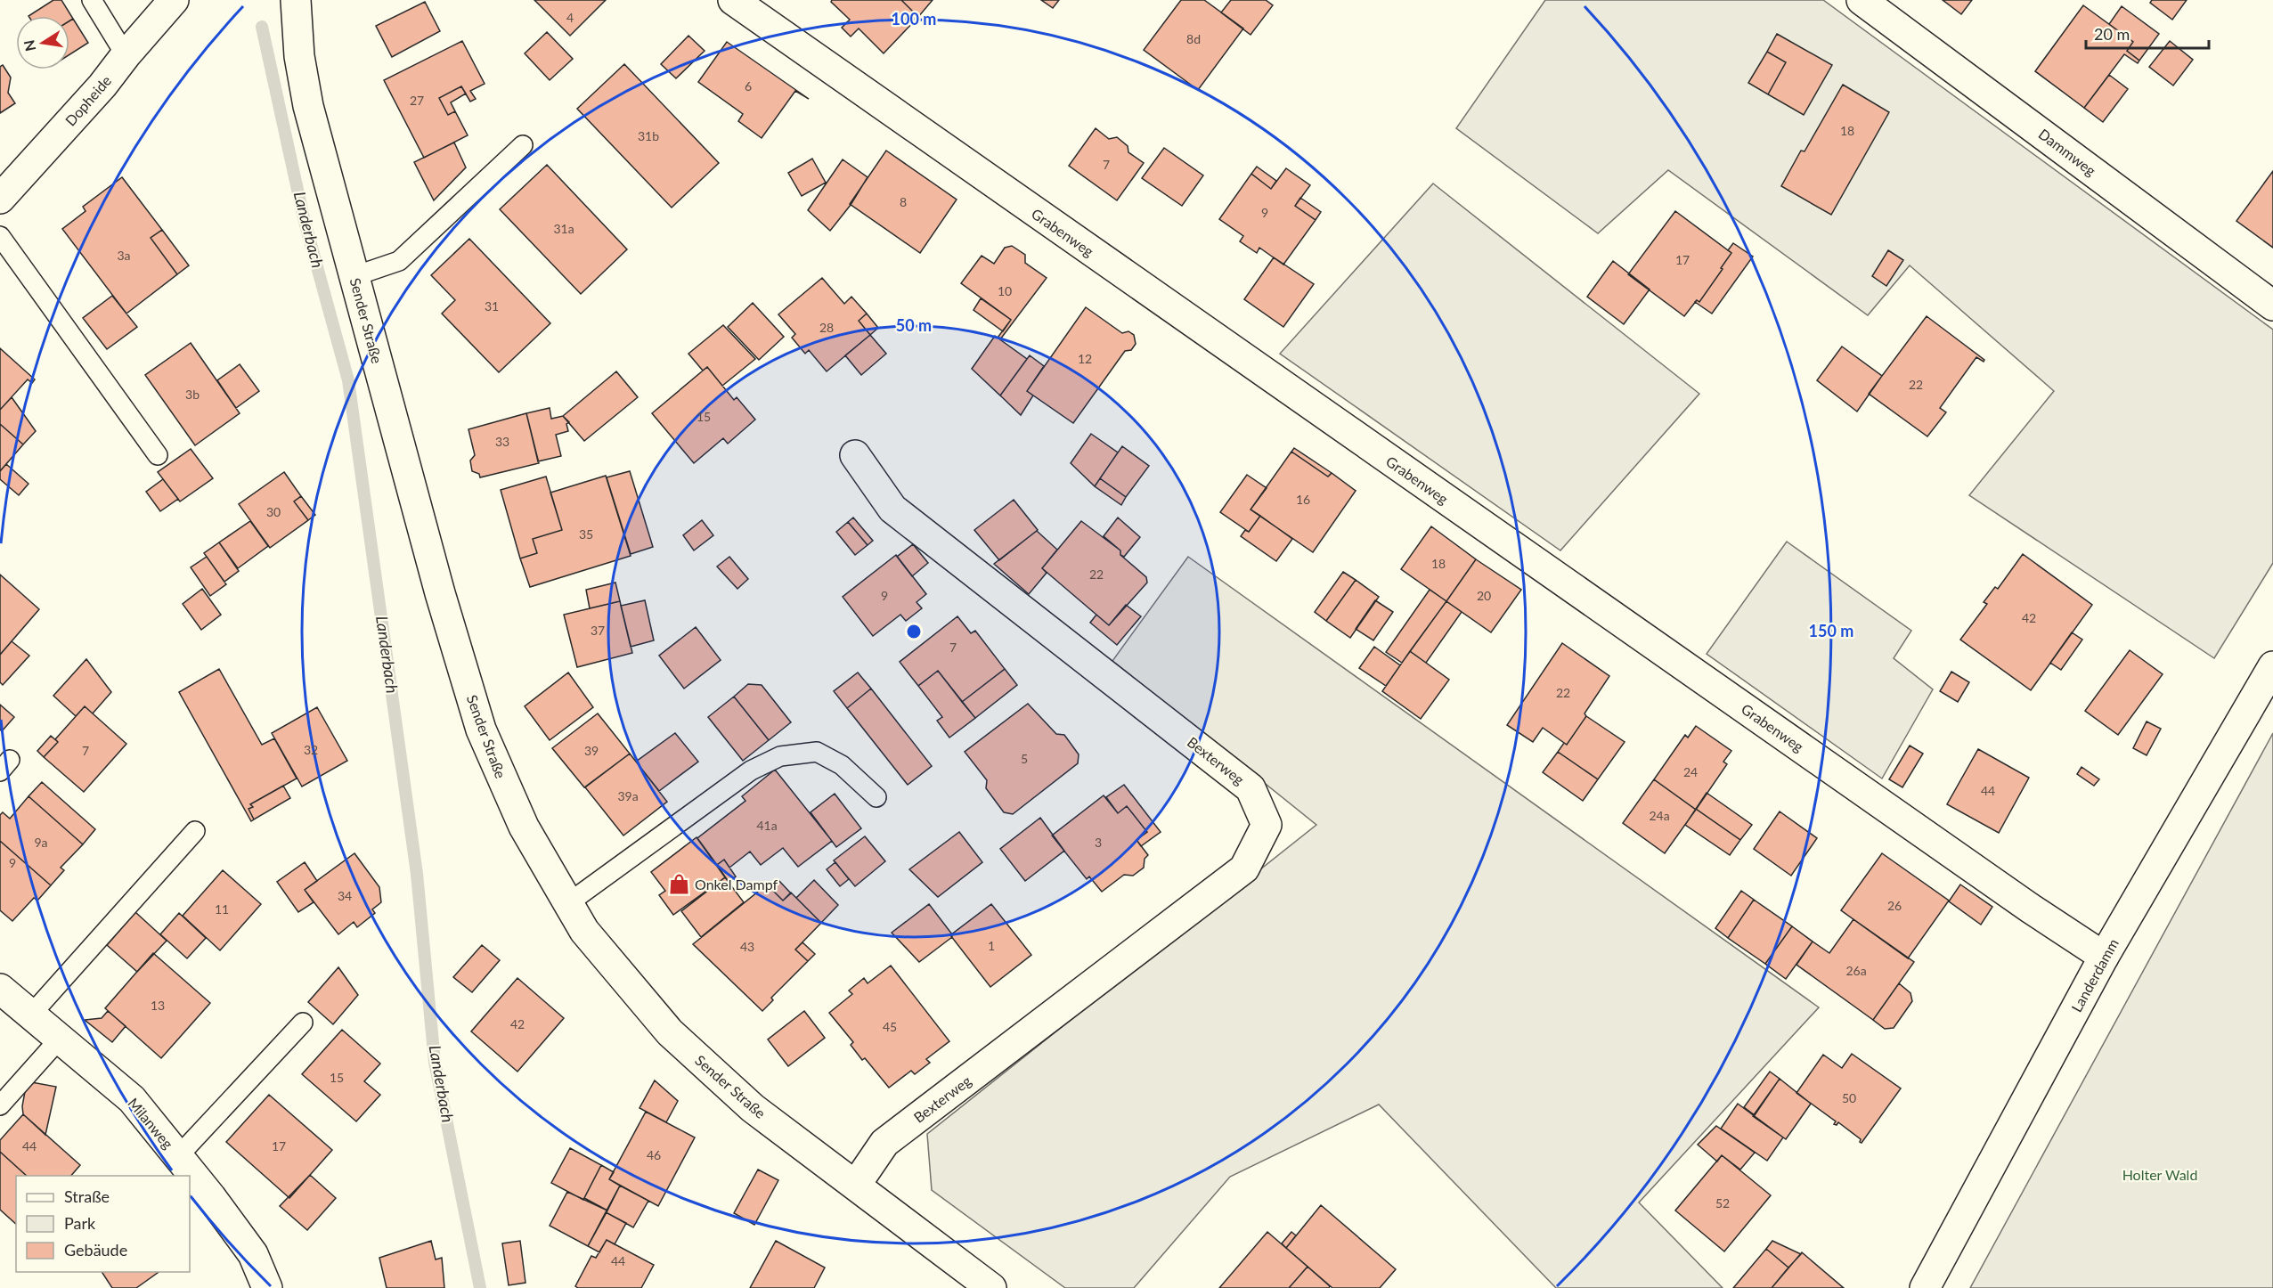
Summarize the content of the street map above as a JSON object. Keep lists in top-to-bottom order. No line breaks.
{"streets":{"street":["Dopheide","Dammweg","Grabenweg","Sender Straße","Bexterweg","Landerdamm","Milanweg"]},"crossings":[["Grabenweg","Landerdamm"],["Sender Straße","Bexterweg"]],"water":["Landerbach"],"parks":["Holter Wald"],"places":{"shop":["Onkel Dampf"]},"house_numbers":["4","8d","6","27","18","31b","7","8","9","31a","3a","17","10","31","28","12","22","3b","15","33","16","30","35","18","22","9","20","42","37","7","22","32","7","39","5","24","44","39a","24a","41a","9a","3","9","34","26","11","1","43","26a","13","42","45","15","50","44","17","46","52","44"],"legend":["Straße","Park","Gebäude"],"scale_bar":"20 m","north":"left","rings":["100 m","50 m","150 m"]}
